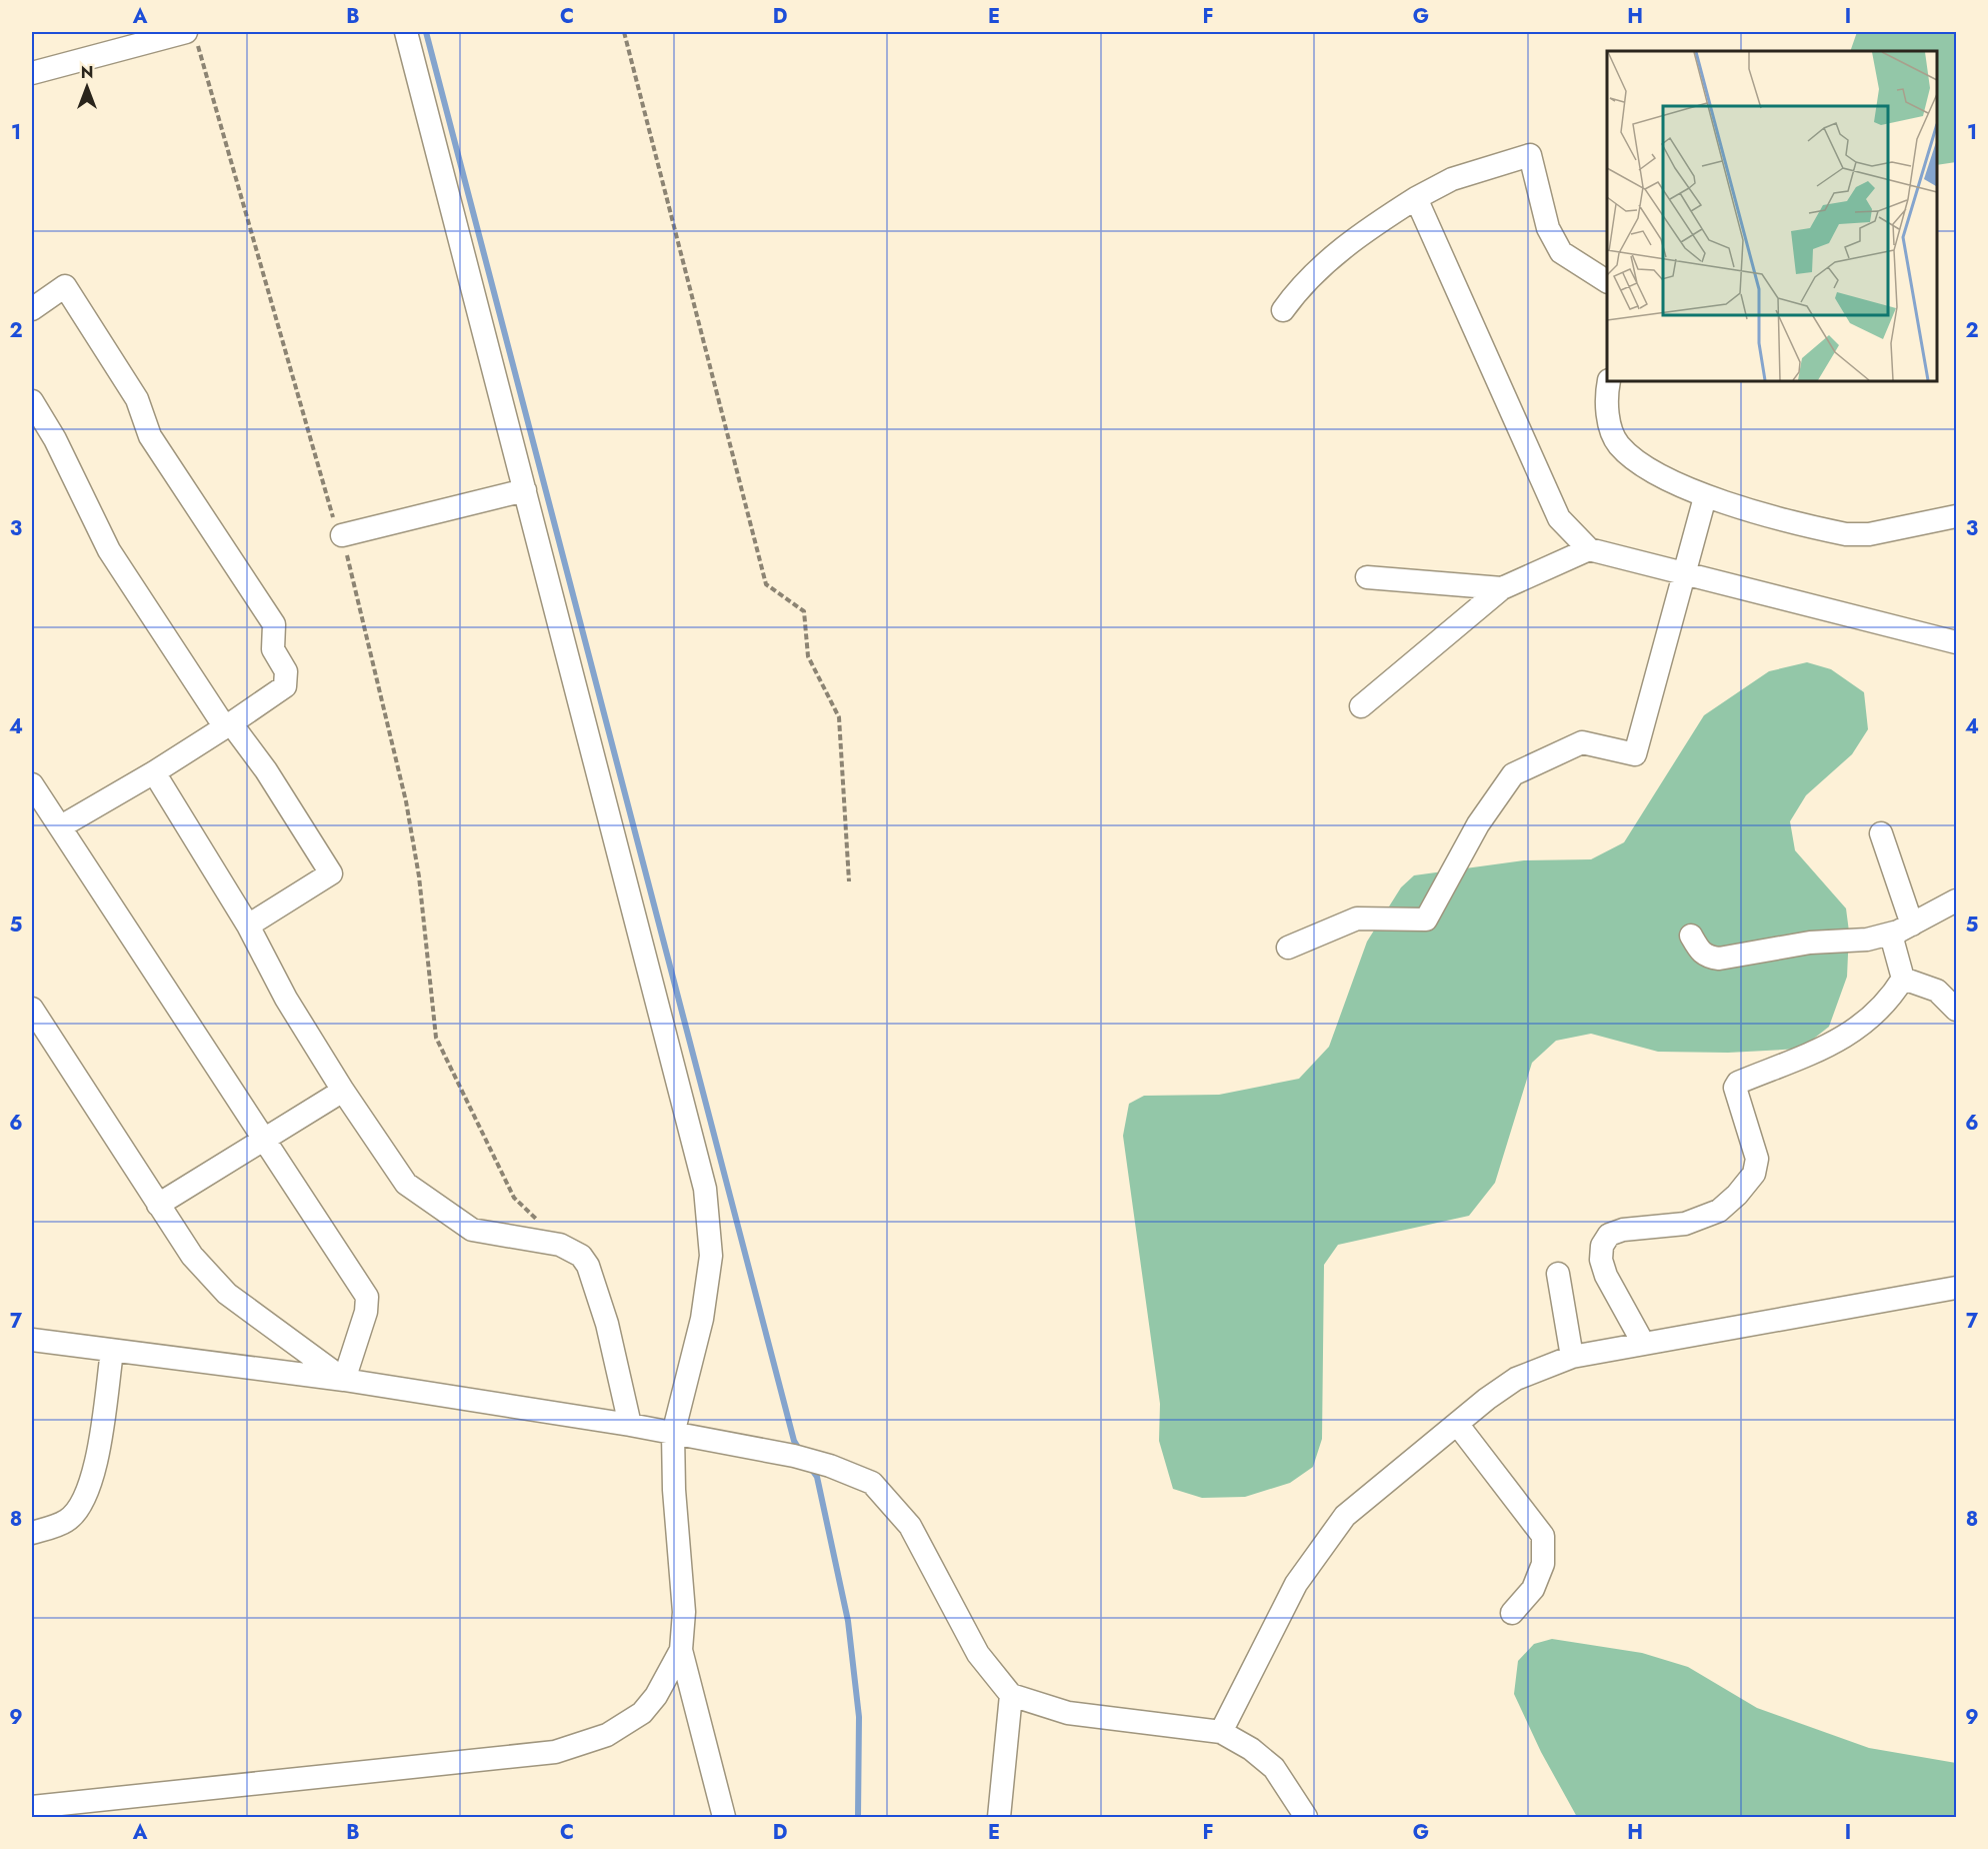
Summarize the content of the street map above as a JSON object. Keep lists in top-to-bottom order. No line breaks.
{"north":"top","grid":{"columns":["A","B","C","D","E","F","G","H","I"],"rows":["1","2","3","4","5","6","7","8","9"]}}
